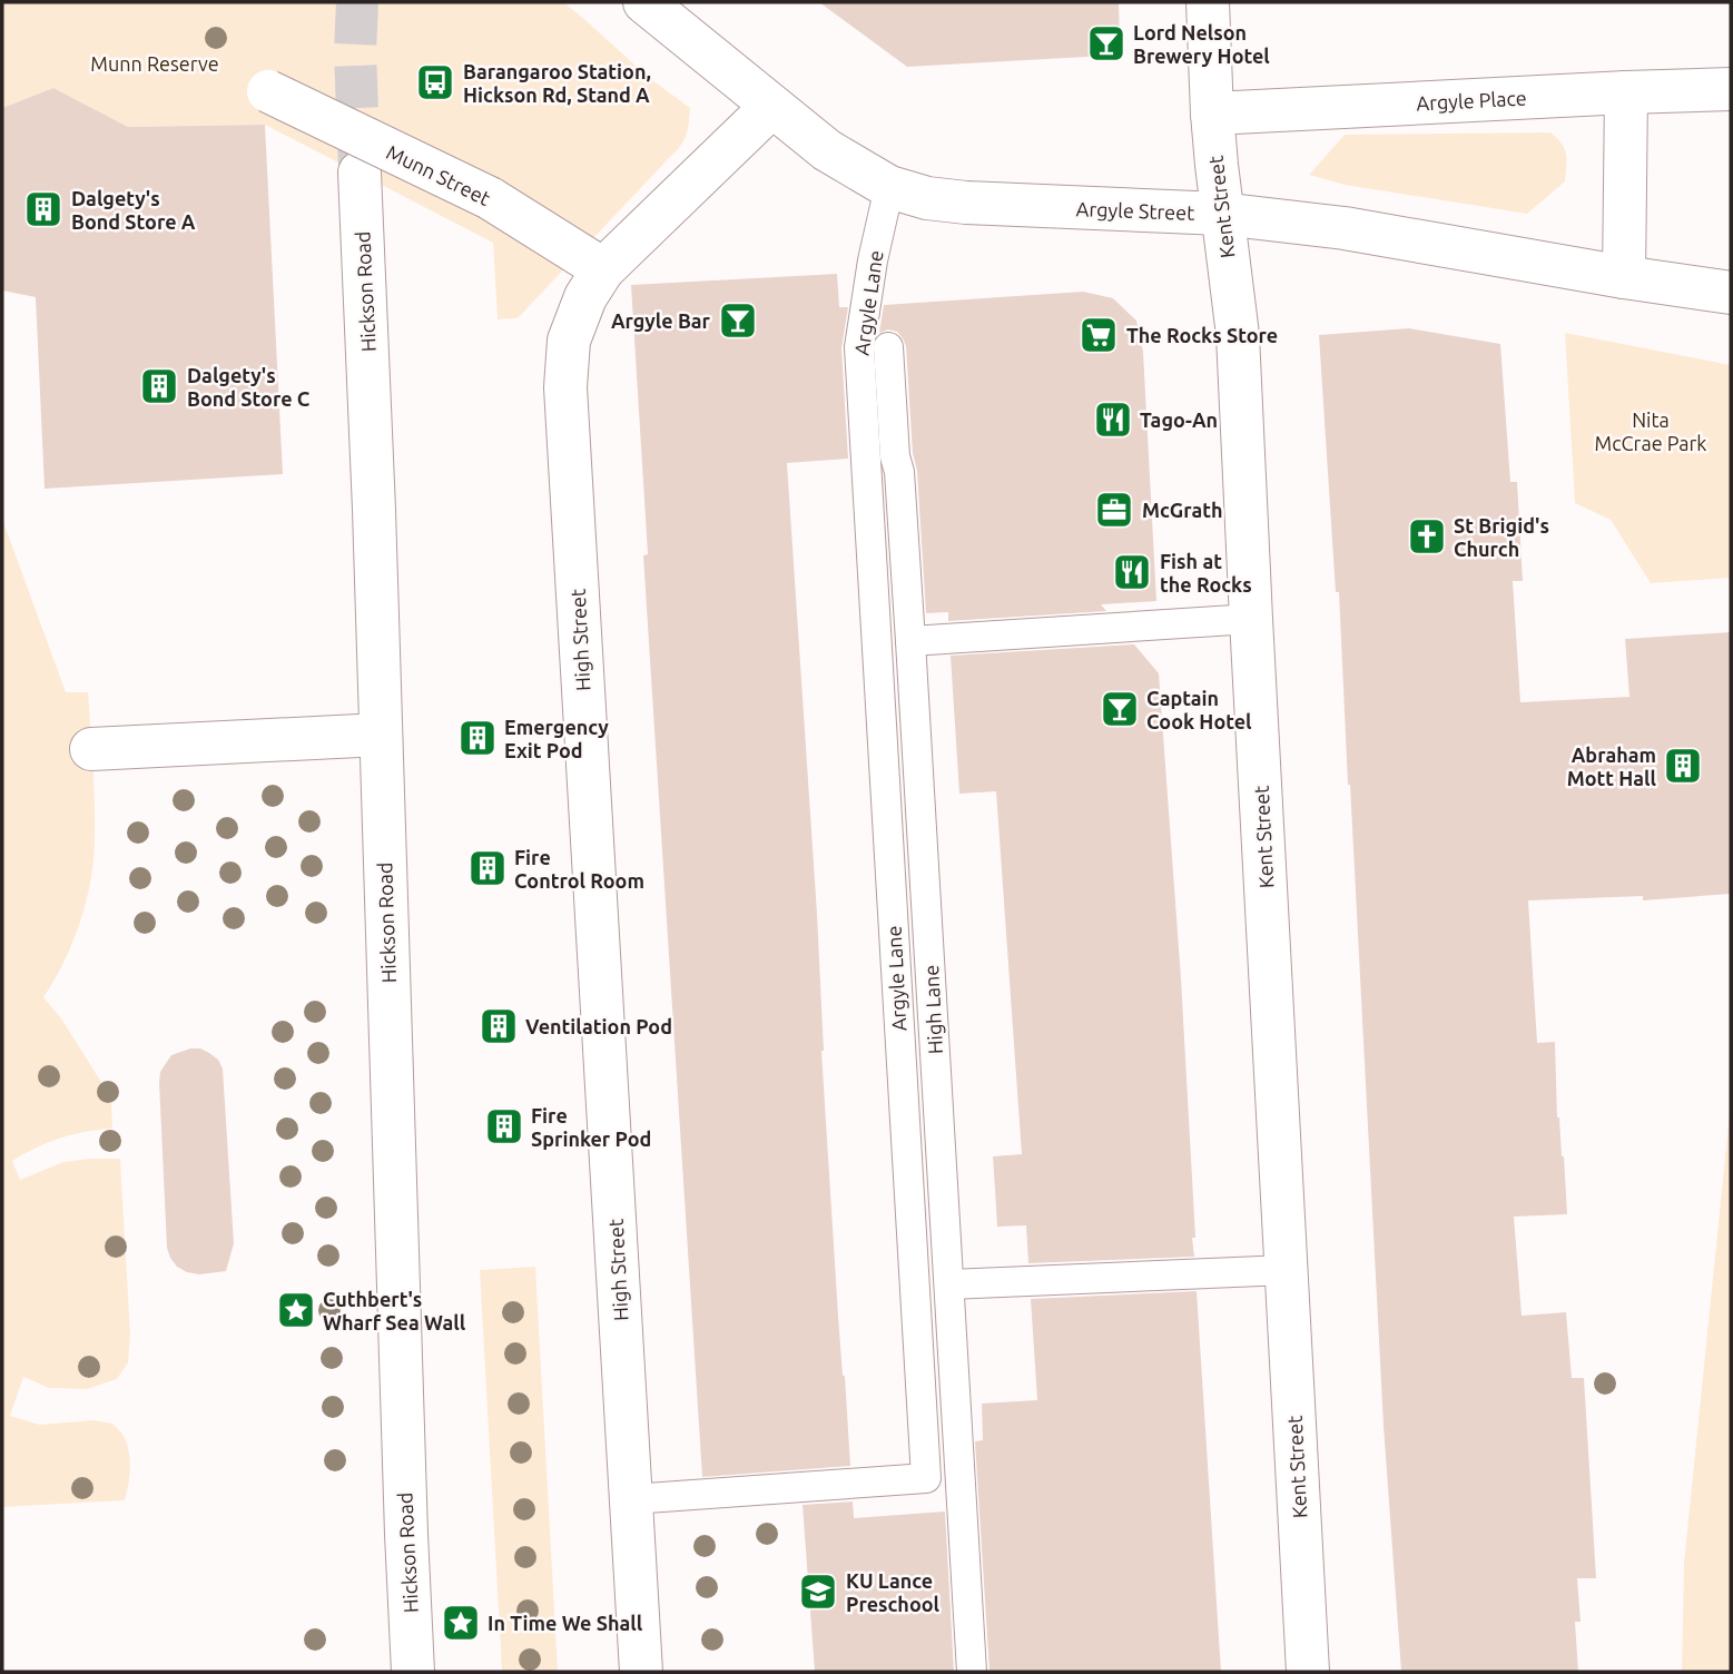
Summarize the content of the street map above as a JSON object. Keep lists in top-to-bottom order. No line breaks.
{"streets":{"street":["Argyle Place","Munn Street","Kent Street","Argyle Street","Hickson Road","High Street"],"lane":["Argyle Lane","High Lane"]},"crossings":[["Argyle Place","Kent Street"],["Munn Street","High Street"],["Kent Street","Argyle Street"],["Argyle Street","Argyle Lane"],["Argyle Street","High Street"],["Argyle Lane","High Street"]],"parks":["Munn Reserve","Nita McCrae Park"],"places":{"bar":["Lord Nelson Brewery Hotel","Argyle Bar","Captain Cook Hotel"],"bus stop":["Barangaroo Station, Hickson Rd, Stand A"],"building":["Dalgety's Bond Store A","Dalgety's Bond Store C","Emergency Exit Pod","Abraham Mott Hall","Fire Control Room","Ventilation Pod","Fire Sprinker Pod"],"supermarket":["The Rocks Store"],"restaurant":["Tago-An","Fish at the Rocks"],"office":["McGrath"],"church":["St Brigid's Church"],"place":["Cuthbert's Wharf Sea Wall","In Time We Shall"],"school or university":["KU Lance Preschool"]}}
